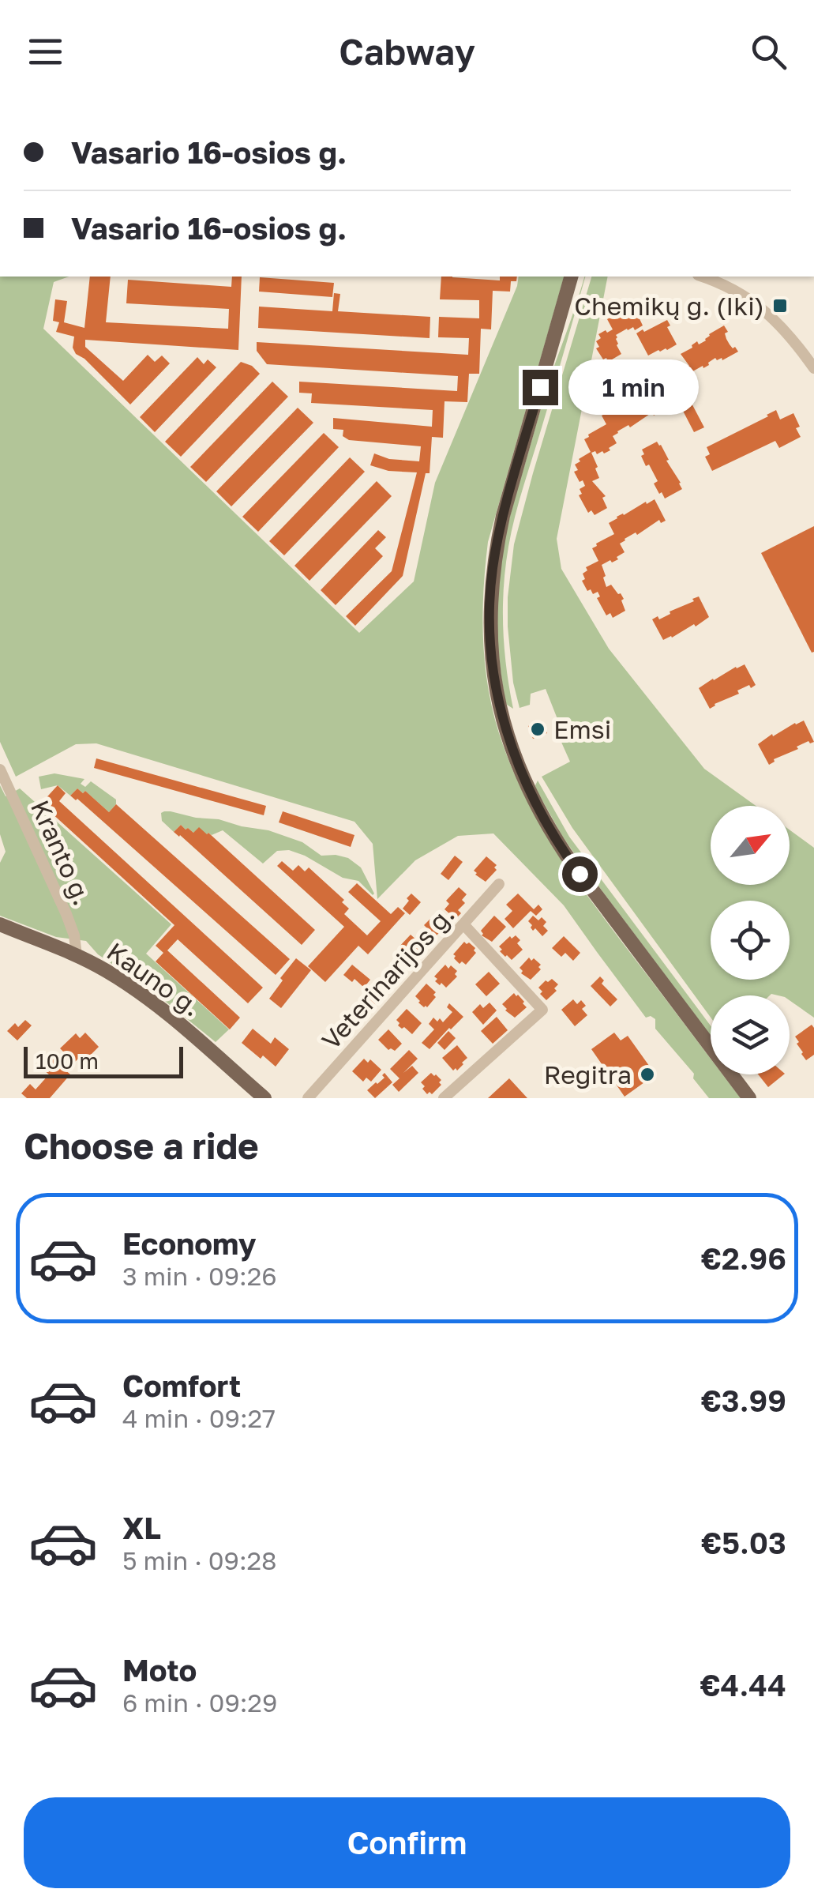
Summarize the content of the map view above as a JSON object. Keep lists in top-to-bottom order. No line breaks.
{"streets":{"main road":["Kauno g."],"street":["Kranto g.","Veterinarijos g."]},"crossings":[["Kranto g.","Kauno g."]],"places":{"transit":["Chemikų g. (Iki)"],"other":["Emsi","Regitra"]},"scale_bar":"100 m","north":"top right","page":{"header":"Cabway","banner":["Vasario 16-osios g.","Vasario 16-osios g."],"bubble":"1 min","scale":"100 m","heading":"Choose a ride","list":[{"name":"Economy","note":"3 min · 09:26","value":"€2.96"},{"name":"Comfort","note":"4 min · 09:27","value":"€3.99"},{"name":"XL","note":"5 min · 09:28","value":"€5.03"},{"name":"Moto","note":"6 min · 09:29","value":"€4.44"}],"buttons":"Confirm"}}
